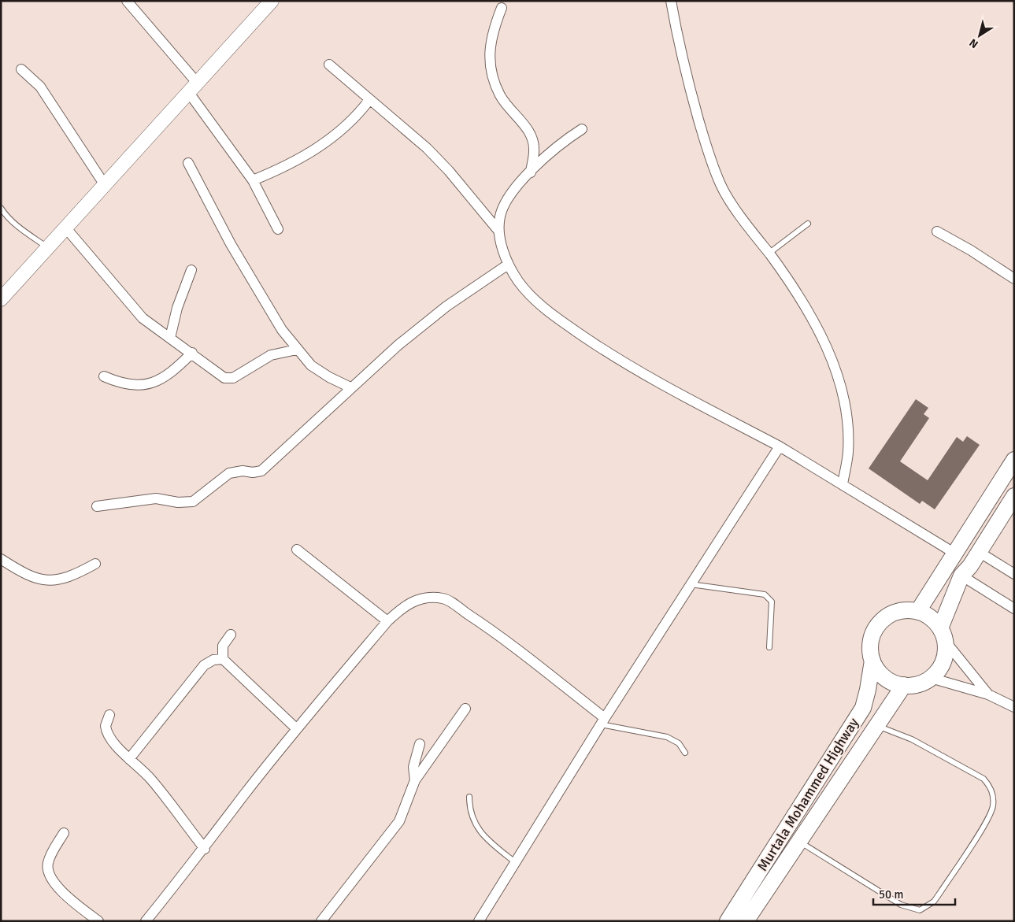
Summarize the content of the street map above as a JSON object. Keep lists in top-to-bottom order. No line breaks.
{"streets":{"highway":["Murtala Mohammed Highway"]},"scale_bar":"50 m","north":"bottom left"}
